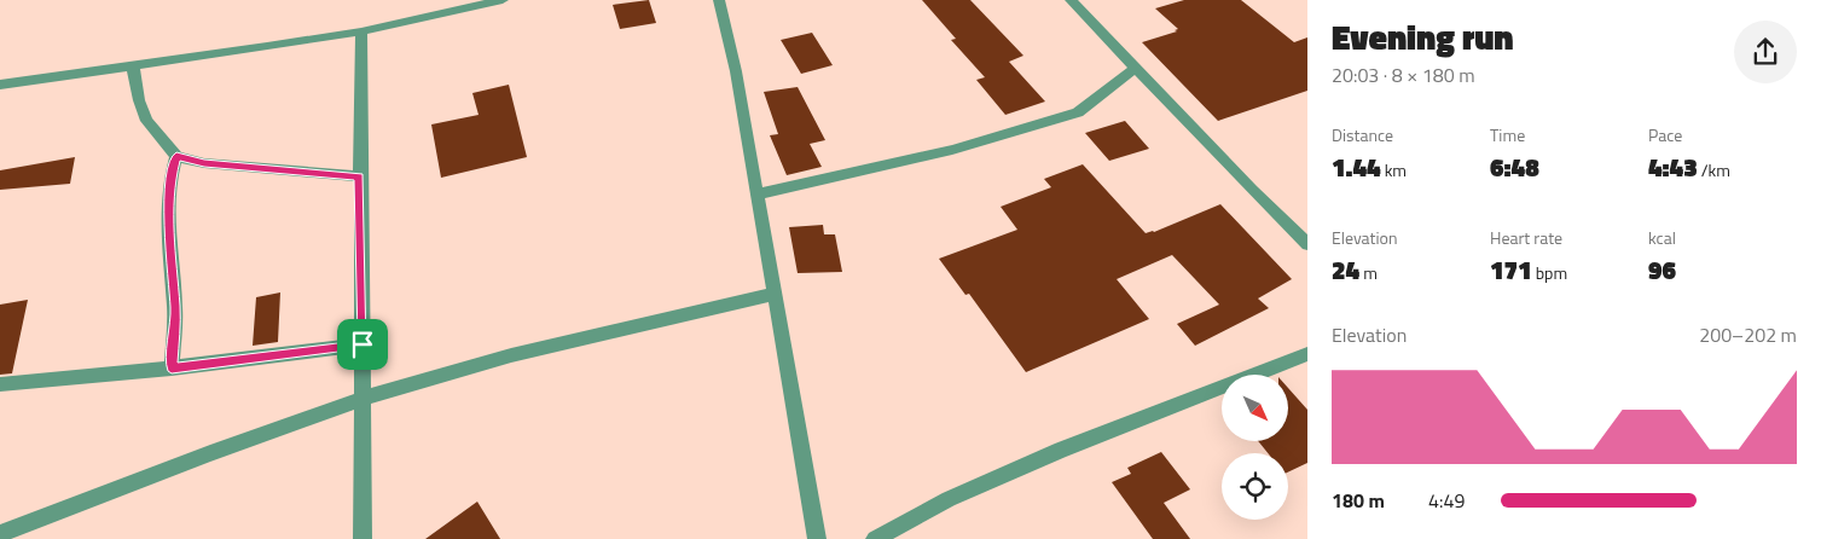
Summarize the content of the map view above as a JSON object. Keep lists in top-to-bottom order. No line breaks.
{"north":"bottom right","page":{"heading":["Evening run","20:03 · 8 × 180 m"],"stats":[["Distance","1.44 km"],["Time","6:48"],["Pace","4:43 /km"],["Elevation","24 m"],["Heart rate","171 bpm"],["kcal","96"]],"chart":["Elevation","200–202 m"],"list":[{"name":"180 m","note":"4:49"}]}}
